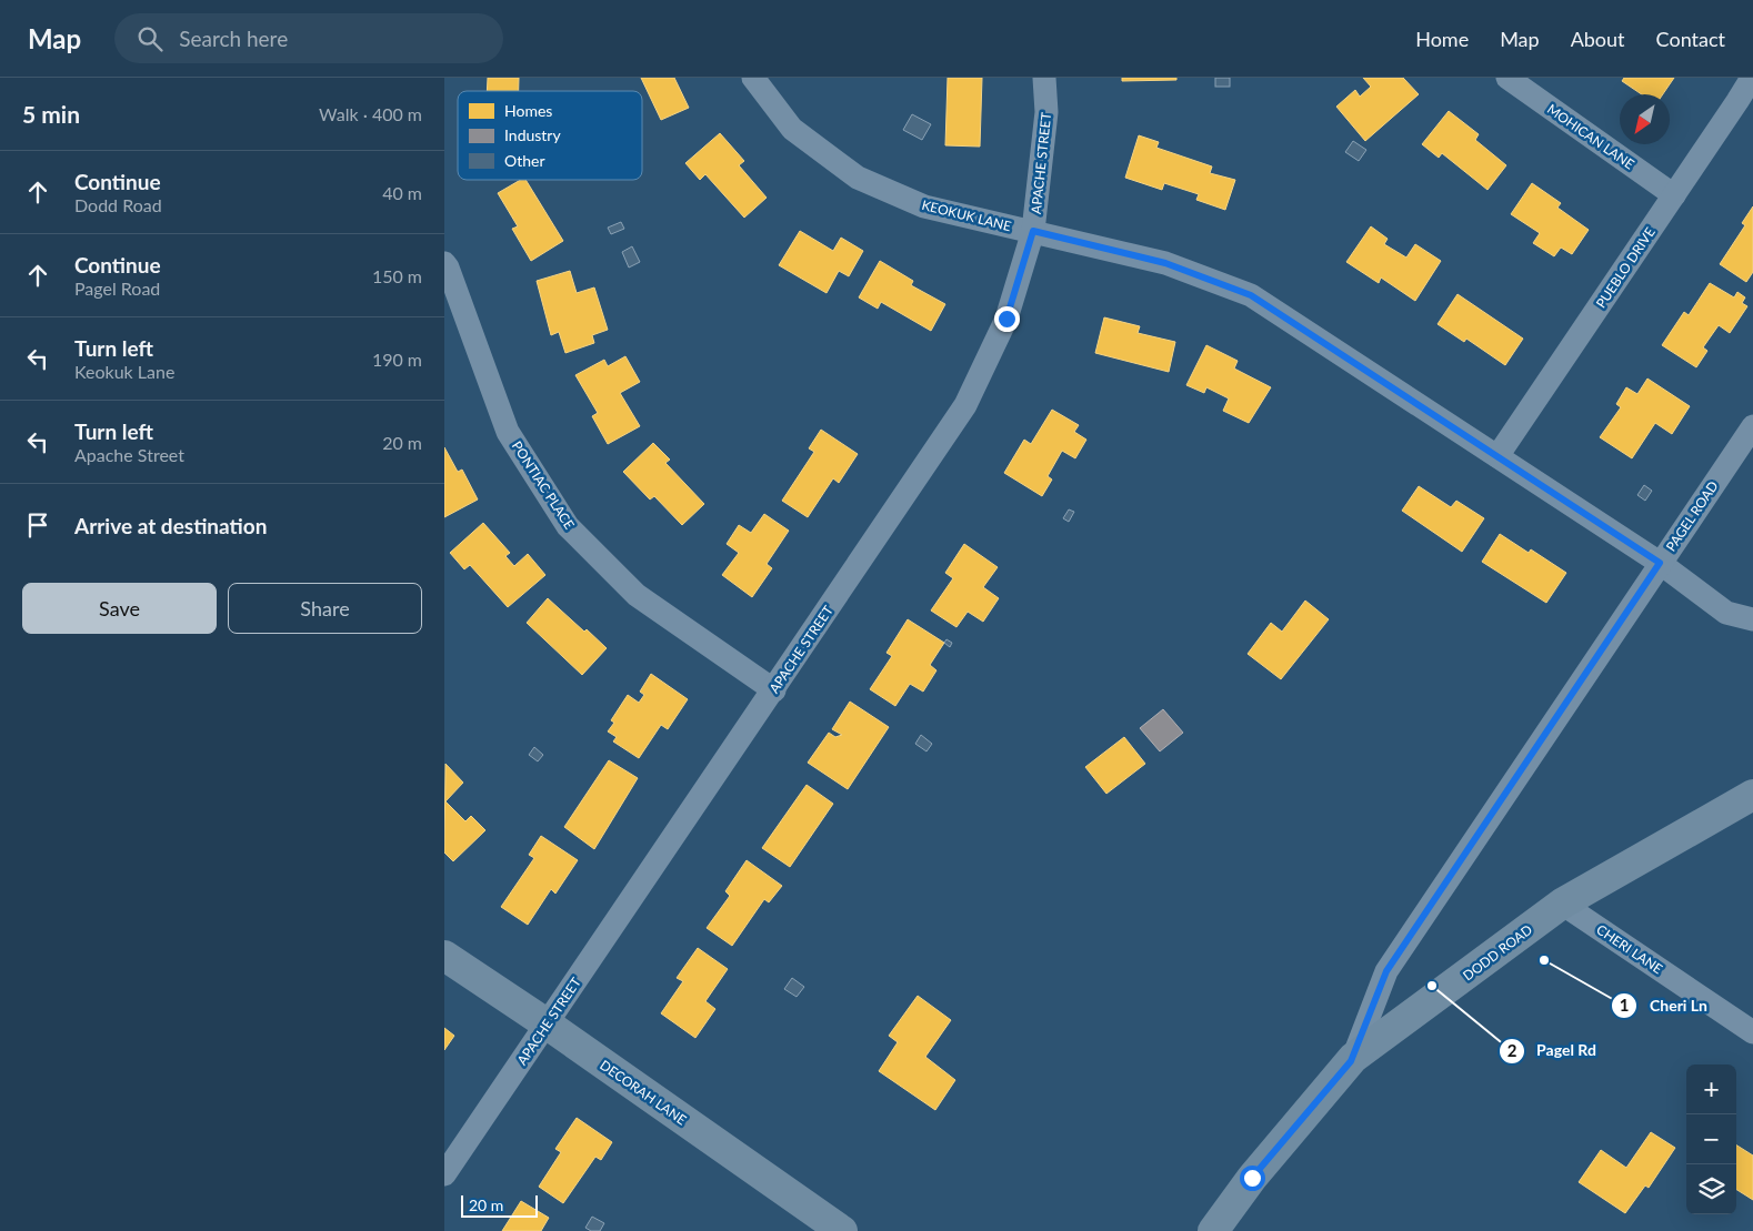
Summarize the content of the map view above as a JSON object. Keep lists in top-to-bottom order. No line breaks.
{"streets":{"main road":["DODD ROAD","DECORAH LANE"],"street":["MOHICAN LANE","APACHE STREET","KEOKUK LANE","PUEBLO DRIVE","PONTIAC PLACE","PAGEL ROAD","CHERI LANE"]},"crossings":[["MOHICAN LANE","PUEBLO DRIVE"],["APACHE STREET","KEOKUK LANE"],["APACHE STREET","PONTIAC PLACE"],["APACHE STREET","DECORAH LANE"],["KEOKUK LANE","PUEBLO DRIVE"],["KEOKUK LANE","PAGEL ROAD"],["PAGEL ROAD","DODD ROAD"],["CHERI LANE","DODD ROAD"]],"places":["Cheri Ln","Pagel Rd"],"legend":["Homes","Industry","Other"],"scale_bar":"20 m","north":"bottom left","page":{"header":"Map","search":"Search here","nav":["Home","Map","About","Contact"],"heading":["5 min","Walk · 400 m"],"list":[["Continue","Dodd Road","40 m"],["Continue","Pagel Road","150 m"],["Turn left","Keokuk Lane","190 m"],["Turn left","Apache Street","20 m"],"Arrive at destination"],"buttons":["Save","Share"],"map_buttons":["+","−"],"scale":"20 m"}}
